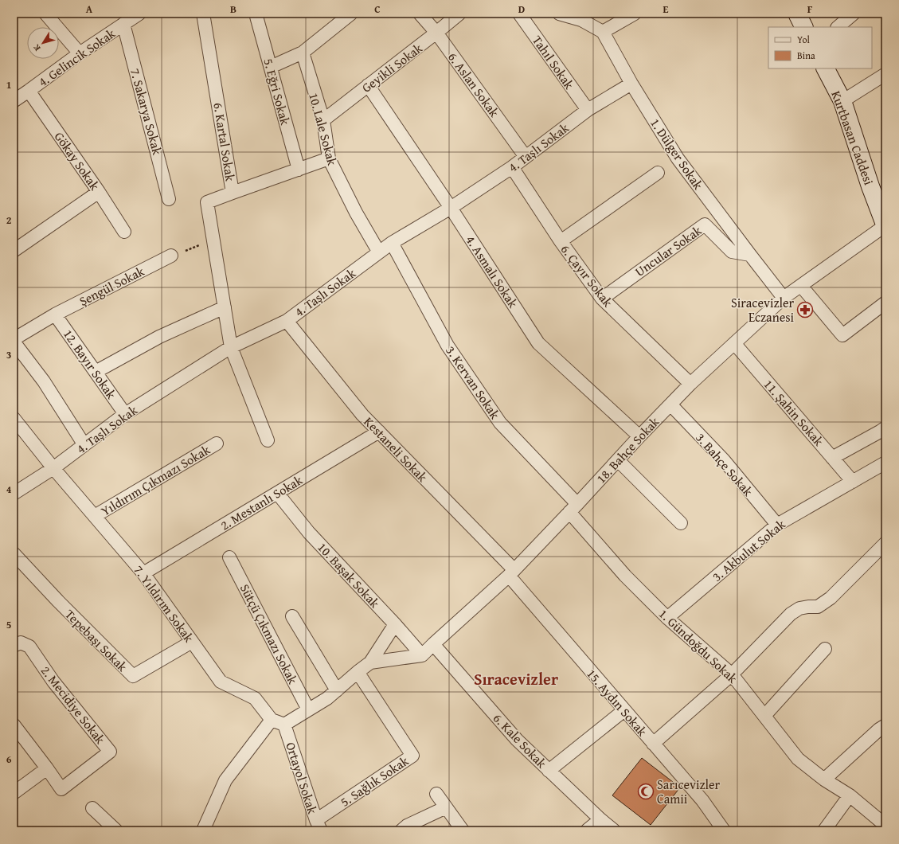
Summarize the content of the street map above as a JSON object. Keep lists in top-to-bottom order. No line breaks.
{"streets":{"main road":["Kurtbasan Caddesi"],"street":["4. Gelincik Sokak","Tahıl Sokak","Geyikli Sokak","6. Aslan Sokak","5. Eğri Sokak","7. Sakarya Sokak","10. Lale Sokak","6. Kartal Sokak","4. Taşlı Sokak","1. Dülger Sokak","Gökay Sokak","Uncular Sokak","4. Asmalı Sokak","6. Çayır Sokak","Şengül Sokak","12. Bayır Sokak","3. Kervan Sokak","11. Şahin Sokak","Kestaneli Sokak","18. Bahçe Sokak","3. Bahçe Sokak","Yıldırım Çıkmazı Sokak","2. Mestanlı Sokak","3. Akbulut Sokak","10. Başak Sokak","7. Yıldırım Sokak","Sütçü Çıkmazı Sokak","Tepebaşı Sokak","1. Gündoğdu Sokak","15. Aydın Sokak","2. Mecidiye Sokak","6. Kale Sokak","Ortayol Sokak","5. Sağlık Sokak"]},"crossings":[["4. Gelincik Sokak","7. Sakarya Sokak"],["4. Gelincik Sokak","Gökay Sokak"],["Tahıl Sokak","4. Taşlı Sokak"],["Geyikli Sokak","6. Aslan Sokak"],["Geyikli Sokak","10. Lale Sokak"],["Geyikli Sokak","4. Asmalı Sokak"],["6. Aslan Sokak","4. Taşlı Sokak"],["10. Lale Sokak","4. Taşlı Sokak"],["Kurtbasan Caddesi","18. Bahçe Sokak"],["6. Kartal Sokak","4. Taşlı Sokak"],["4. Taşlı Sokak","1. Dülger Sokak"],["4. Taşlı Sokak","4. Asmalı Sokak"],["4. Taşlı Sokak","6. Çayır Sokak"],["4. Taşlı Sokak","12. Bayır Sokak"],["4. Taşlı Sokak","3. Kervan Sokak"],["4. Taşlı Sokak","Kestaneli Sokak"],["4. Taşlı Sokak","7. Yıldırım Sokak"],["1. Dülger Sokak","Uncular Sokak"],["1. Dülger Sokak","18. Bahçe Sokak"],["Uncular Sokak","6. Çayır Sokak"],["4. Asmalı Sokak","18. Bahçe Sokak"],["6. Çayır Sokak","18. Bahçe Sokak"],["Şengül Sokak","12. Bayır Sokak"],["3. Kervan Sokak","18. Bahçe Sokak"],["3. Kervan Sokak","1. Gündoğdu Sokak"],["11. Şahin Sokak","18. Bahçe Sokak"],["11. Şahin Sokak","3. Akbulut Sokak"],["Kestaneli Sokak","18. Bahçe Sokak"],["Kestaneli Sokak","2. Mestanlı Sokak"],["Kestaneli Sokak","15. Aydın Sokak"],["18. Bahçe Sokak","3. Bahçe Sokak"],["18. Bahçe Sokak","10. Başak Sokak"],["18. Bahçe Sokak","1. Gündoğdu Sokak"],["18. Bahçe Sokak","15. Aydın Sokak"],["18. Bahçe Sokak","6. Kale Sokak"],["3. Bahçe Sokak","3. Akbulut Sokak"],["Yıldırım Çıkmazı Sokak","7. Yıldırım Sokak"],["2. Mestanlı Sokak","10. Başak Sokak"],["2. Mestanlı Sokak","7. Yıldırım Sokak"],["3. Akbulut Sokak","1. Gündoğdu Sokak"],["7. Yıldırım Sokak","Tepebaşı Sokak"],["Ortayol Sokak","5. Sağlık Sokak"]],"districts":["Sıracevizler"],"places":{"pharmacy":["Siracevizler Eczanesi"],"mosque":["Sarıcevizler Camii"]},"legend":["Yol","Bina"],"north":"bottom left","grid":{"columns":["A","B","C","D","E","F"],"rows":["1","2","3","4","5","6"]}}
